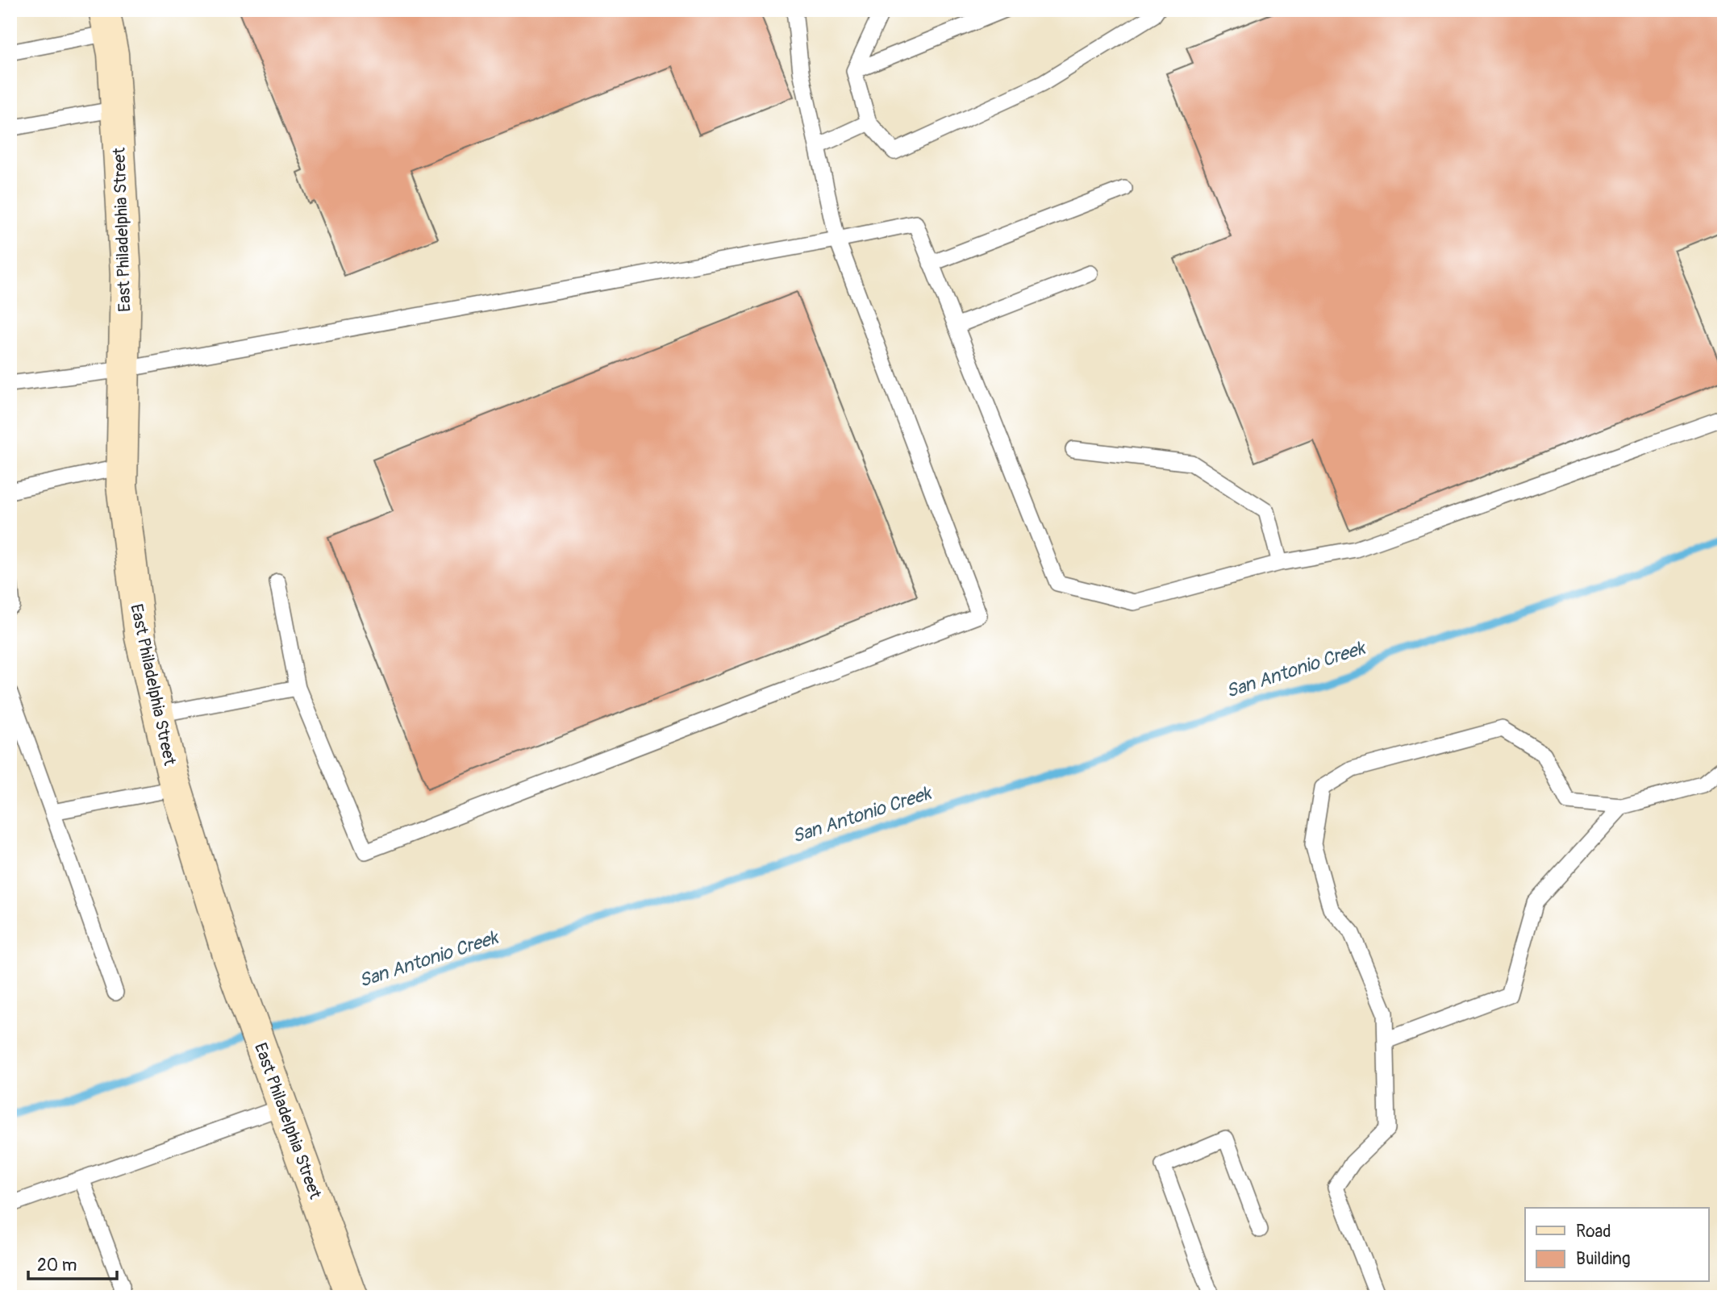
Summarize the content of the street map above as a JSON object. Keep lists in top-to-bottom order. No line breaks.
{"streets":{"street":["East Philadelphia Street"]},"water":["San Antonio Creek"],"legend":["Road","Building"],"scale_bar":"20 m"}
